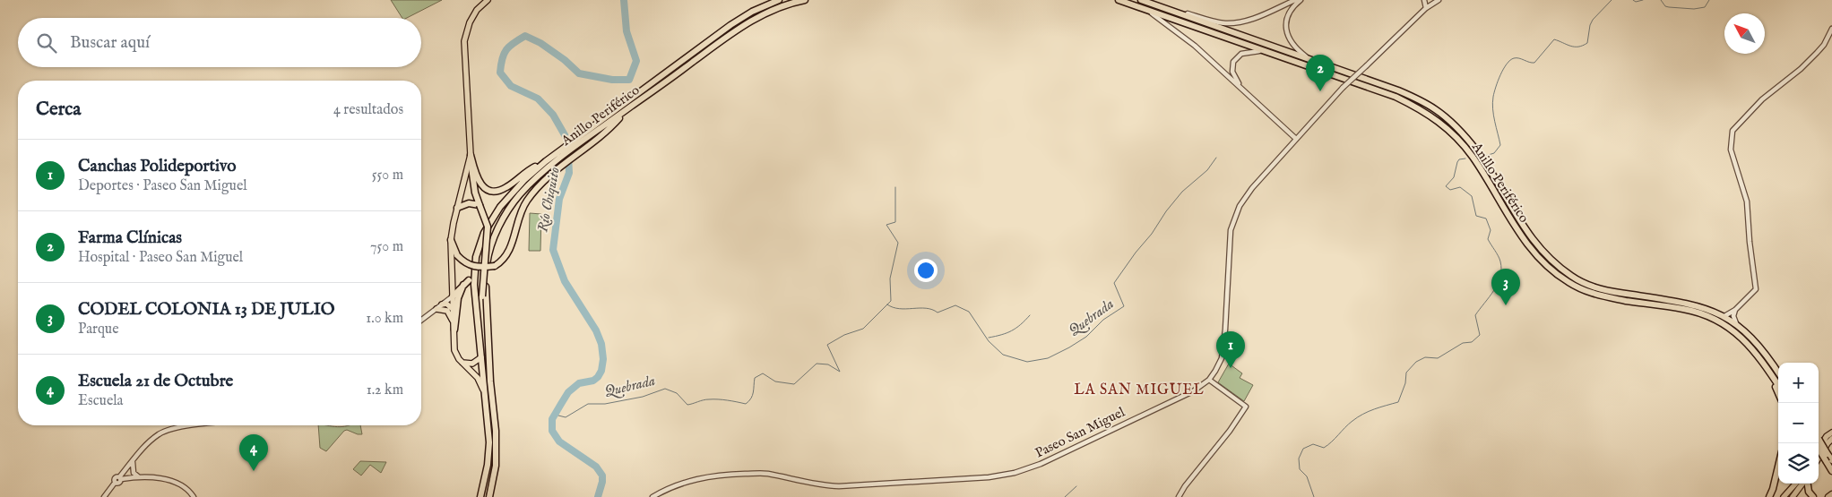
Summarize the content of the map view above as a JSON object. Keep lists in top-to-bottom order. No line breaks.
{"streets":{"highway":["Anillo Periférico"],"street":["Paseo San Miguel"]},"districts":["LA SAN MIGUEL"],"water":["Río Chiquito","Quebrada"],"north":"top left","page":{"search":"Buscar aquí","pins":["2","3","1","4"],"heading":["Cerca","4 resultados"],"list":[{"mark":"1","name":"Canchas Polideportivo","note":"Deportes · Paseo San Miguel","value":"550 m"},{"mark":"2","name":"Farma Clínicas","note":"Hospital · Paseo San Miguel","value":"750 m"},{"mark":"3","name":"CODEL COLONIA 13 DE JULIO","note":"Parque","value":"1.0 km"},{"mark":"4","name":"Escuela 21 de Octubre","note":"Escuela","value":"1.2 km"}],"map_buttons":["+","−"]}}
